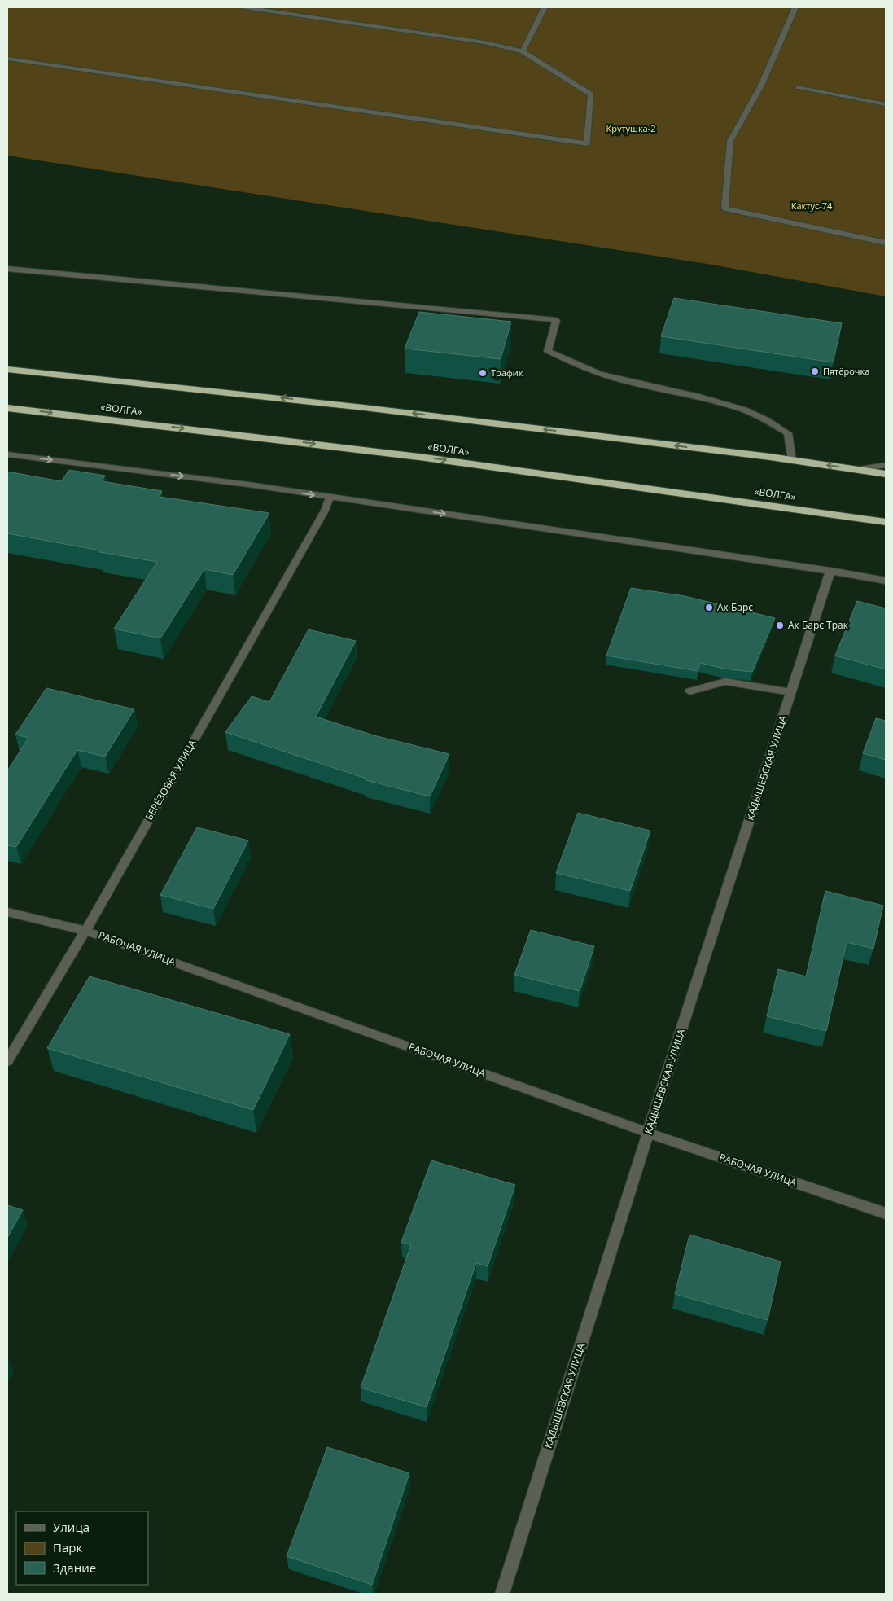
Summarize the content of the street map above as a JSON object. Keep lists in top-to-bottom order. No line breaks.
{"streets":{"highway":["«ВОЛГА»"],"street":["КАДЫШЕВСКАЯ УЛИЦА","БЕРЁЗОВАЯ УЛИЦА","РАБОЧАЯ УЛИЦА"]},"crossings":[["КАДЫШЕВСКАЯ УЛИЦА","РАБОЧАЯ УЛИЦА"],["БЕРЁЗОВАЯ УЛИЦА","РАБОЧАЯ УЛИЦА"]],"parks":["Крутушка-2","Кактус-74"],"places":["Пятёрочка","Трафик","Ак Барс","Ак Барс Трак"],"legend":["Улица","Парк","Здание"]}
